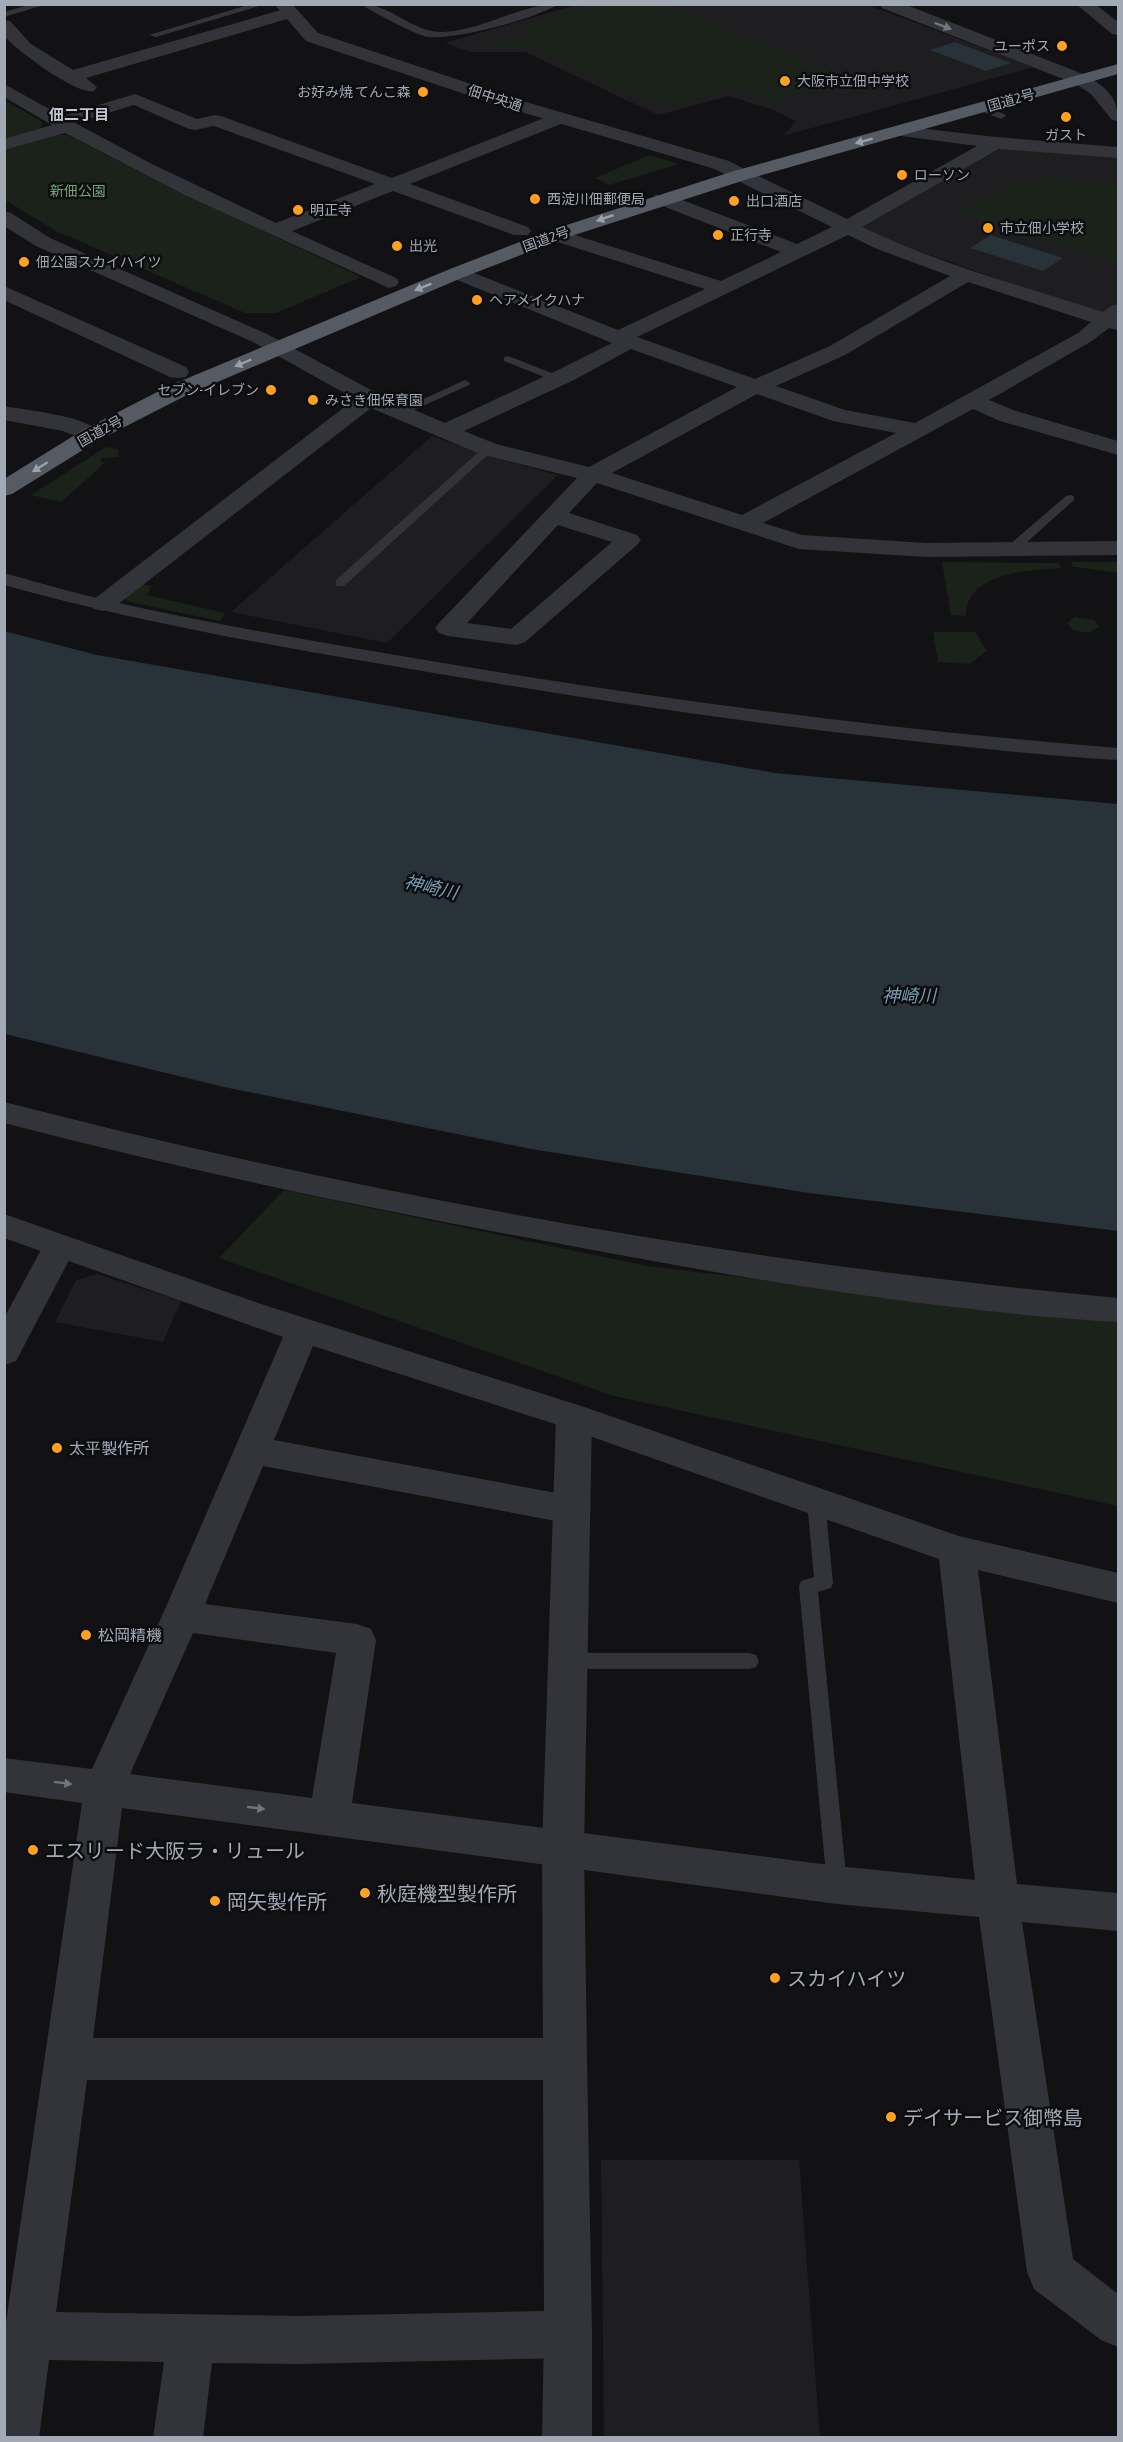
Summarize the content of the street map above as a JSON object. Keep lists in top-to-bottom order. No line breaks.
{"streets":{"highway":["国道2号"],"street":["佃中央通"]},"crossings":[["佃中央通","国道2号"]],"districts":["佃二丁目"],"water":["神崎川"],"parks":["新佃公園"],"places":["ユーポス","大阪市立佃中学校","お好み焼 てんこ森","ガスト","ローソン","西淀川佃郵便局","出口酒店","明正寺","市立佃小学校","正行寺","出光","佃公園スカイハイツ","ヘアメイクハナ","セブン-イレブン","みさき佃保育園","太平製作所","松岡精機","エスリード大阪ラ・リュール","秋庭機型製作所","岡矢製作所","スカイハイツ","デイサービス御幣島"]}
